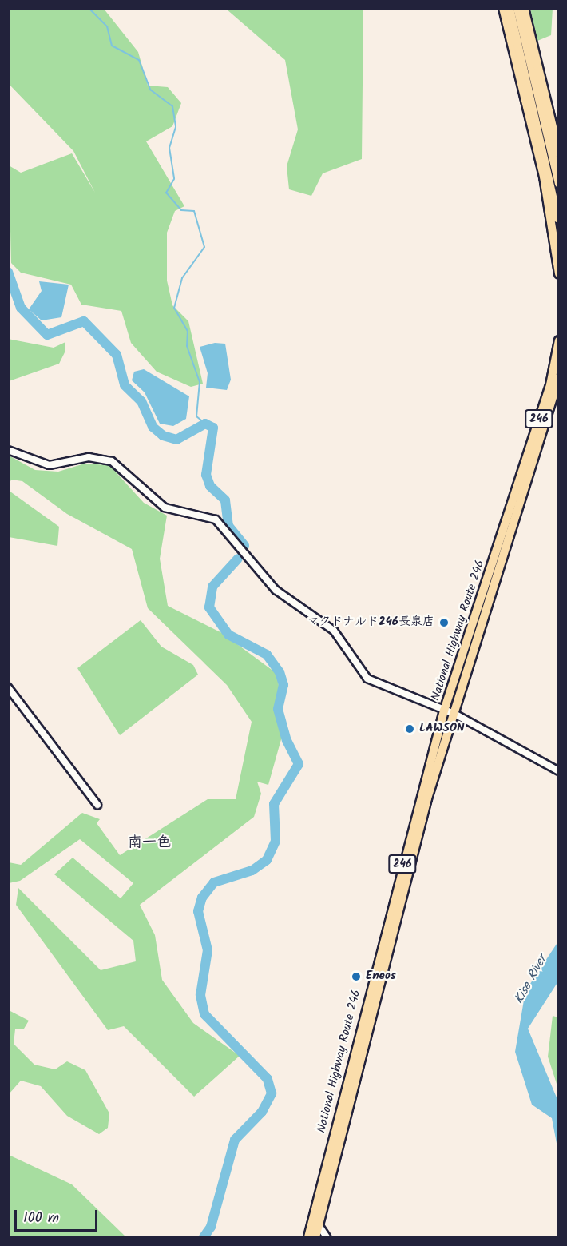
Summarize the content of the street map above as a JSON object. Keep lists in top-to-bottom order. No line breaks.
{"streets":{"highway":["246","National Highway Route 246"]},"districts":["南一色"],"water":["Kise River"],"places":["マクドナルド246長泉店","LAWSON","Eneos"],"scale_bar":"100 m"}
